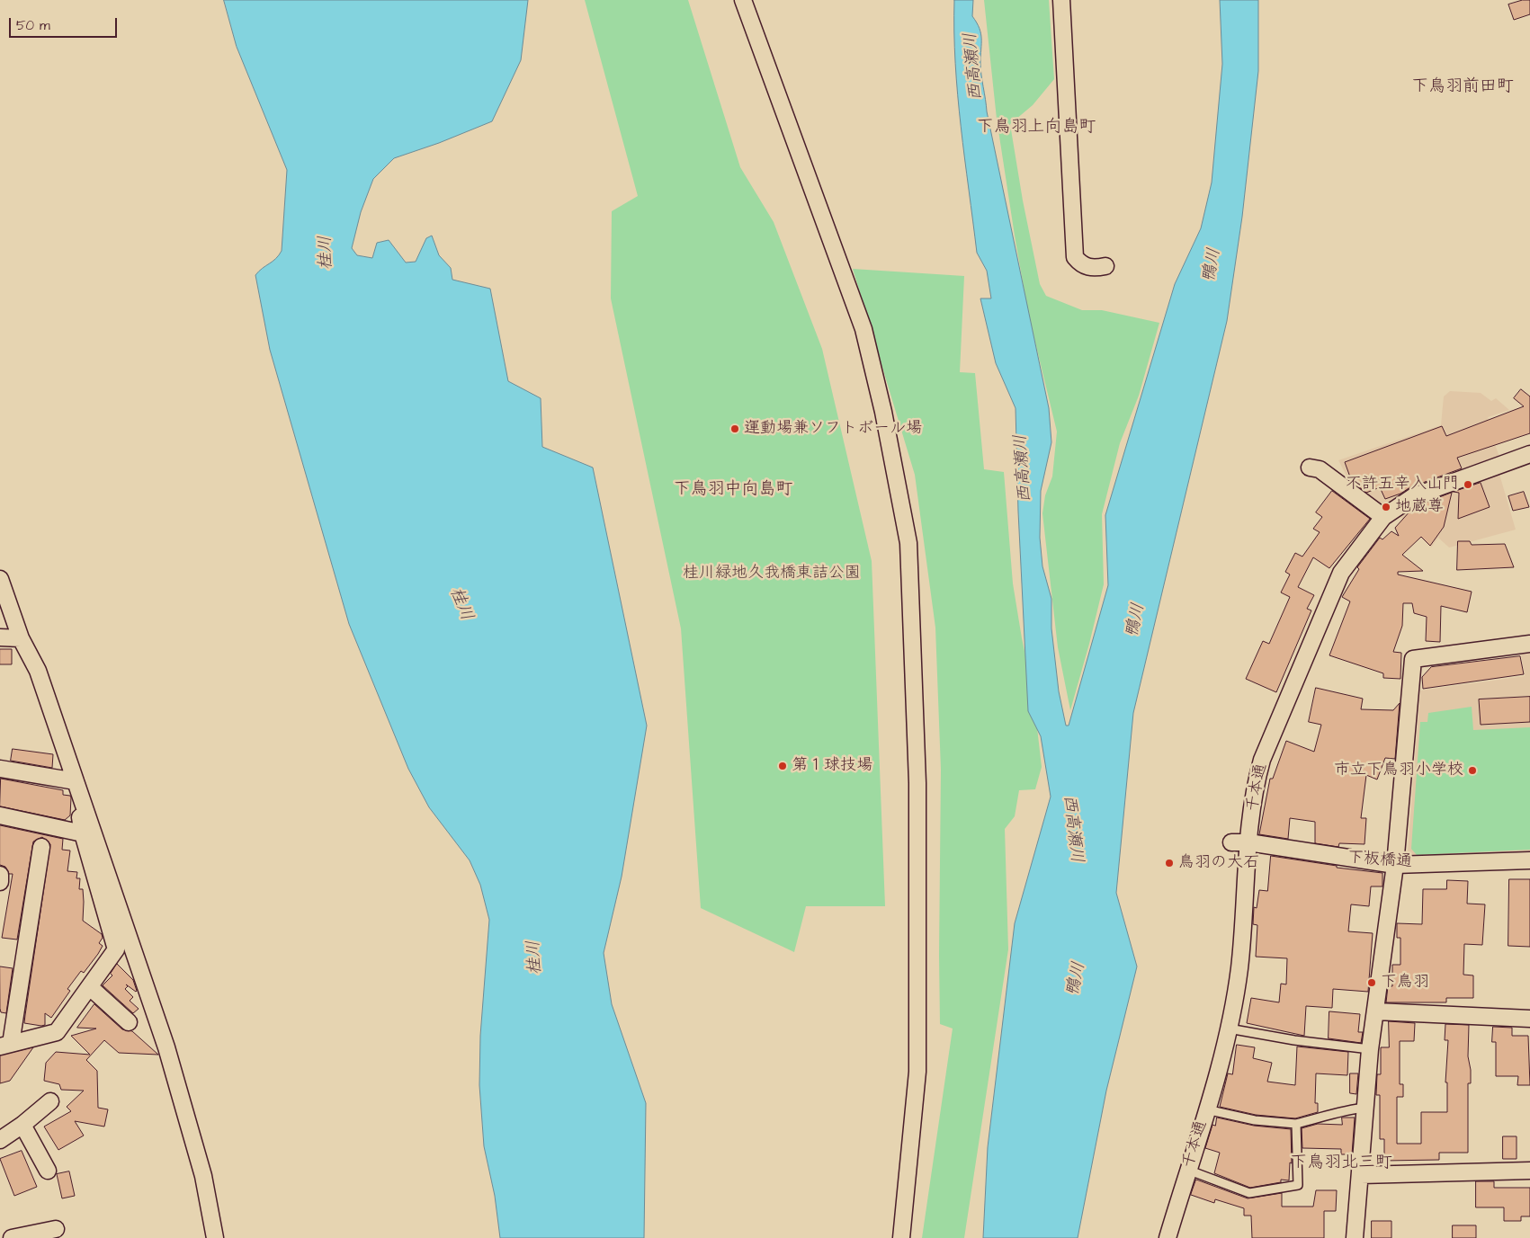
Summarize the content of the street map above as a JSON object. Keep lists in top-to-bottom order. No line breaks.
{"streets":{"street":["千本通","下板橋通"]},"crossings":[["千本通","下板橋通"]],"districts":["下鳥羽前田町","下鳥羽上向島町","下鳥羽中向島町","下鳥羽北三町"],"water":["西高瀬川","桂川","鴨川"],"parks":["桂川緑地久我橋東詰公園"],"places":["運動場兼ソフトボール場","不許五辛入山門","地蔵尊","第１球技場","市立下鳥羽小学校","鳥羽の大石","下鳥羽"],"scale_bar":"50 m"}
